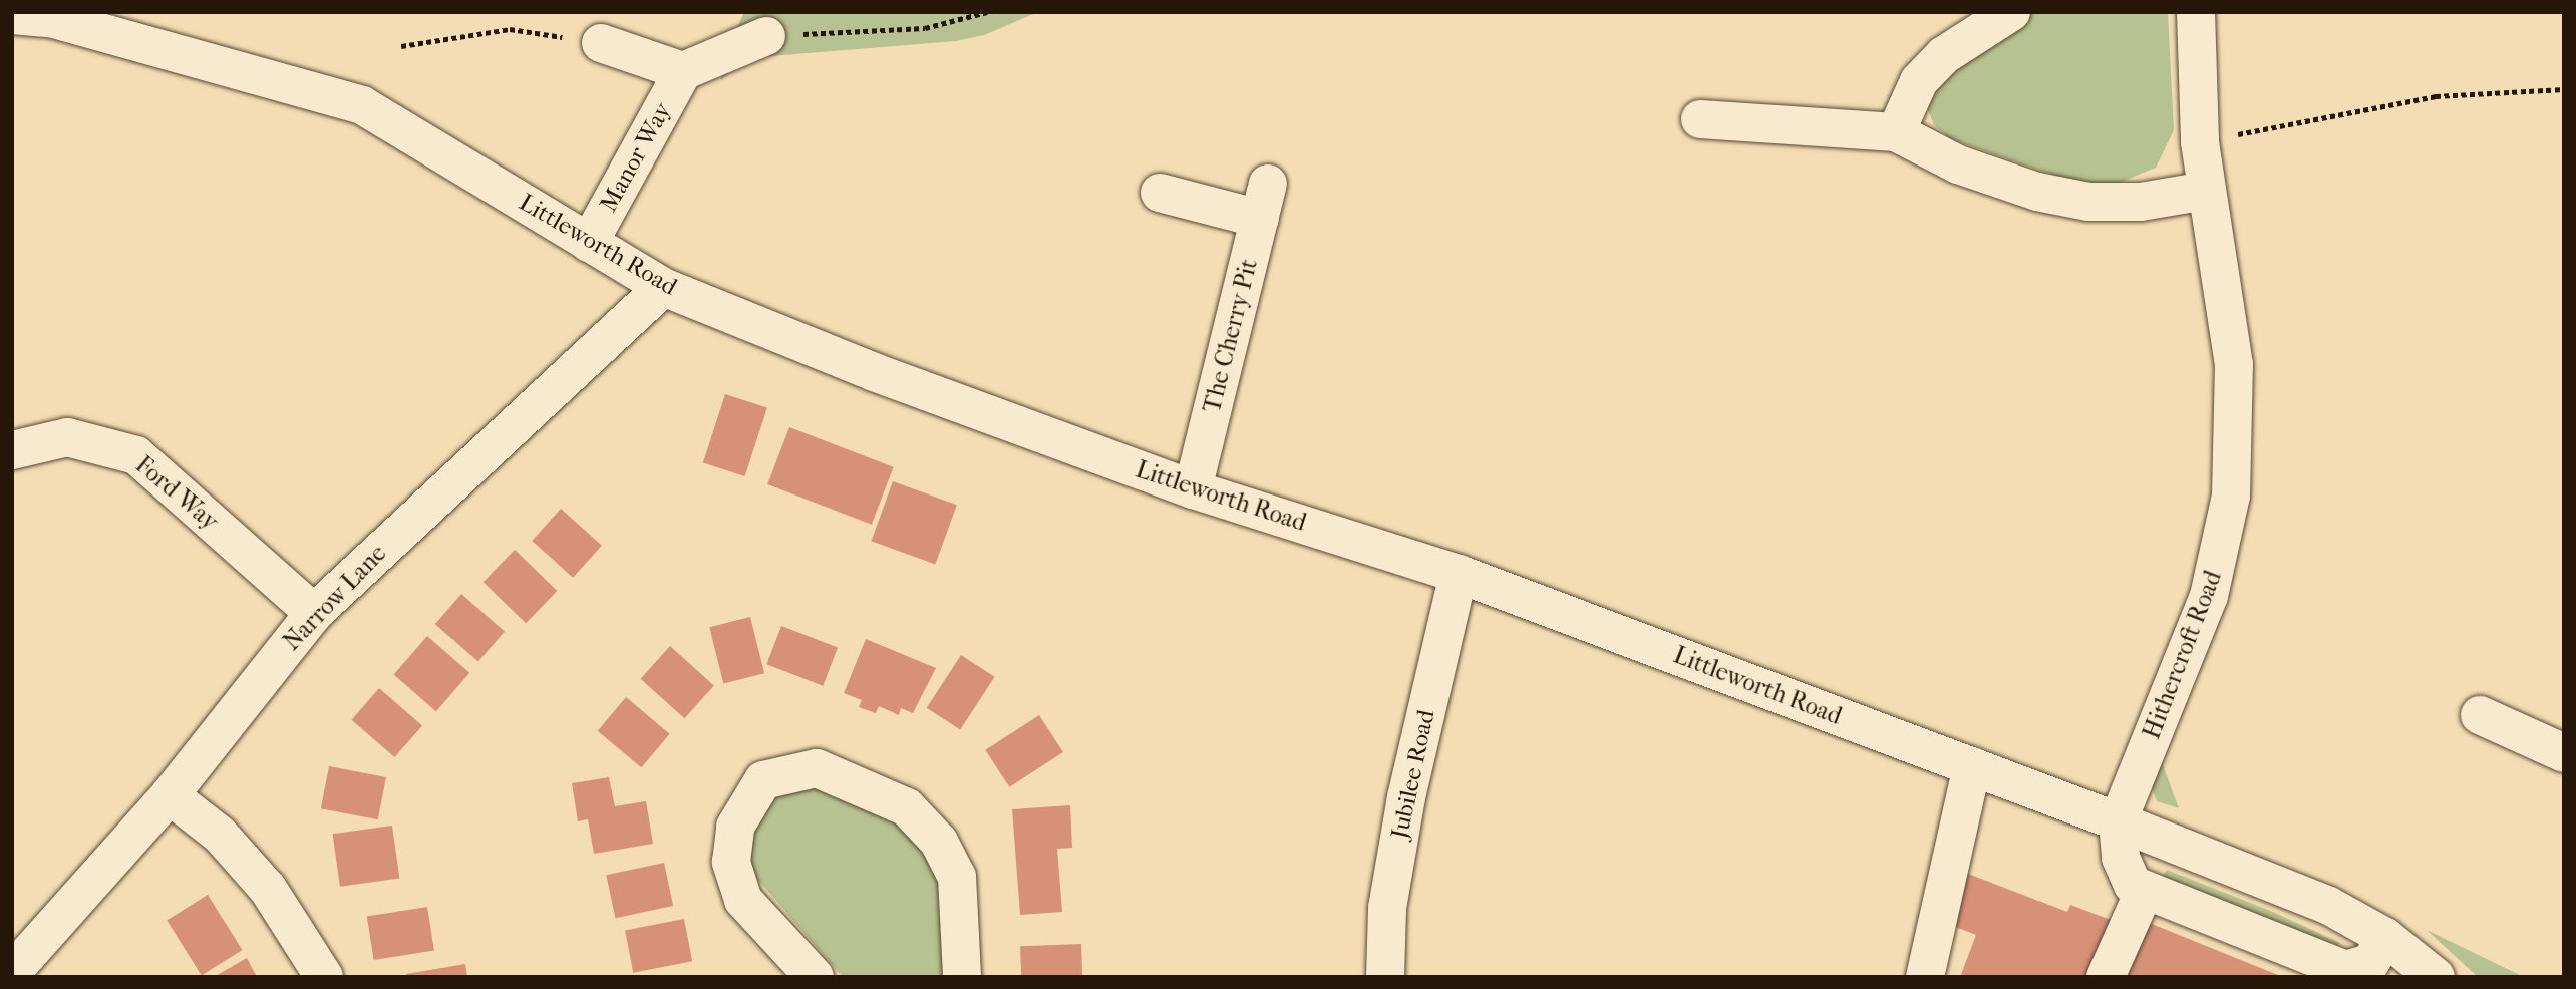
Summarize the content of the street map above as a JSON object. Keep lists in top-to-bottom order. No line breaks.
{"streets":{"street":["Manor Way","Littleworth Road","The Cherry Pit","Ford Way","Narrow Lane","Hithercroft Road","Jubilee Road"]},"crossings":[["Manor Way","Littleworth Road"],["Littleworth Road","The Cherry Pit"],["Littleworth Road","Narrow Lane"],["Littleworth Road","Hithercroft Road"],["Littleworth Road","Jubilee Road"],["Ford Way","Narrow Lane"]]}
